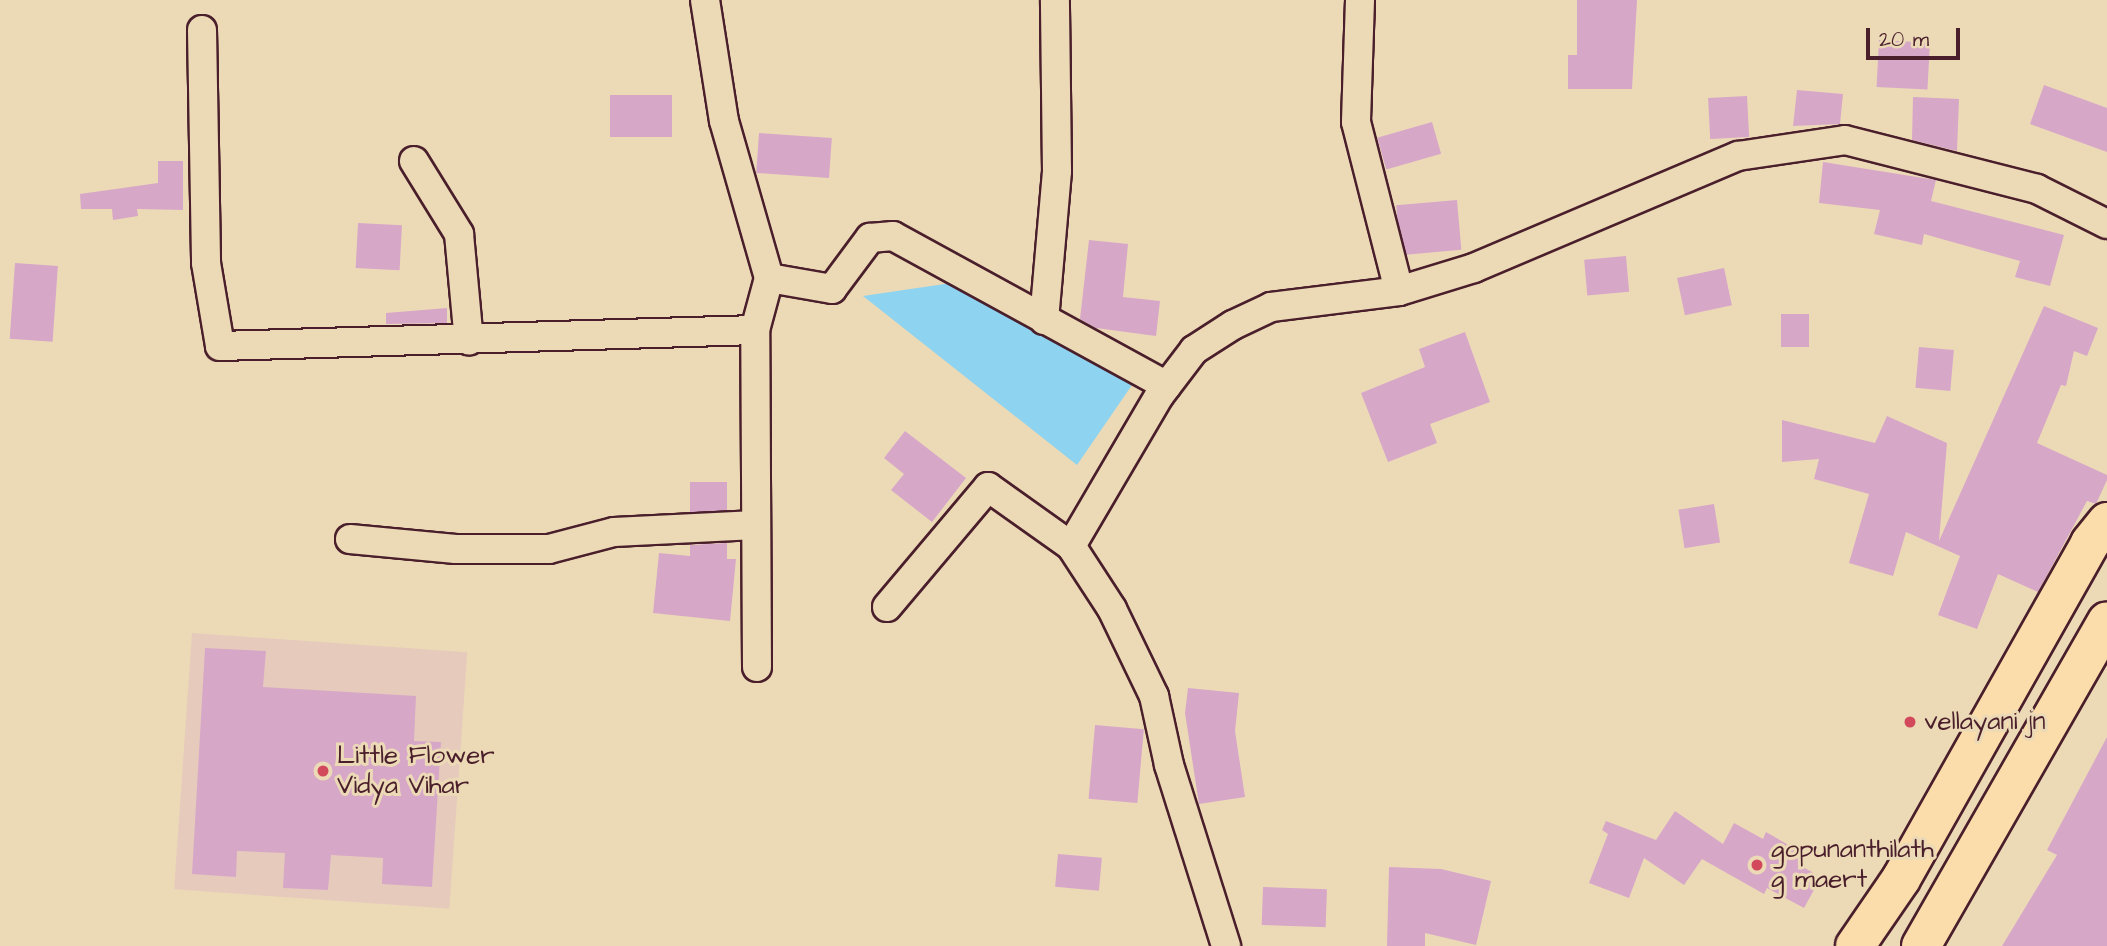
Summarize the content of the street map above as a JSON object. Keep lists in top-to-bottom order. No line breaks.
{"places":["vellayani jn","Little Flower Vidya Vihar","gopunanthilath g maert"],"scale_bar":"20 m"}
